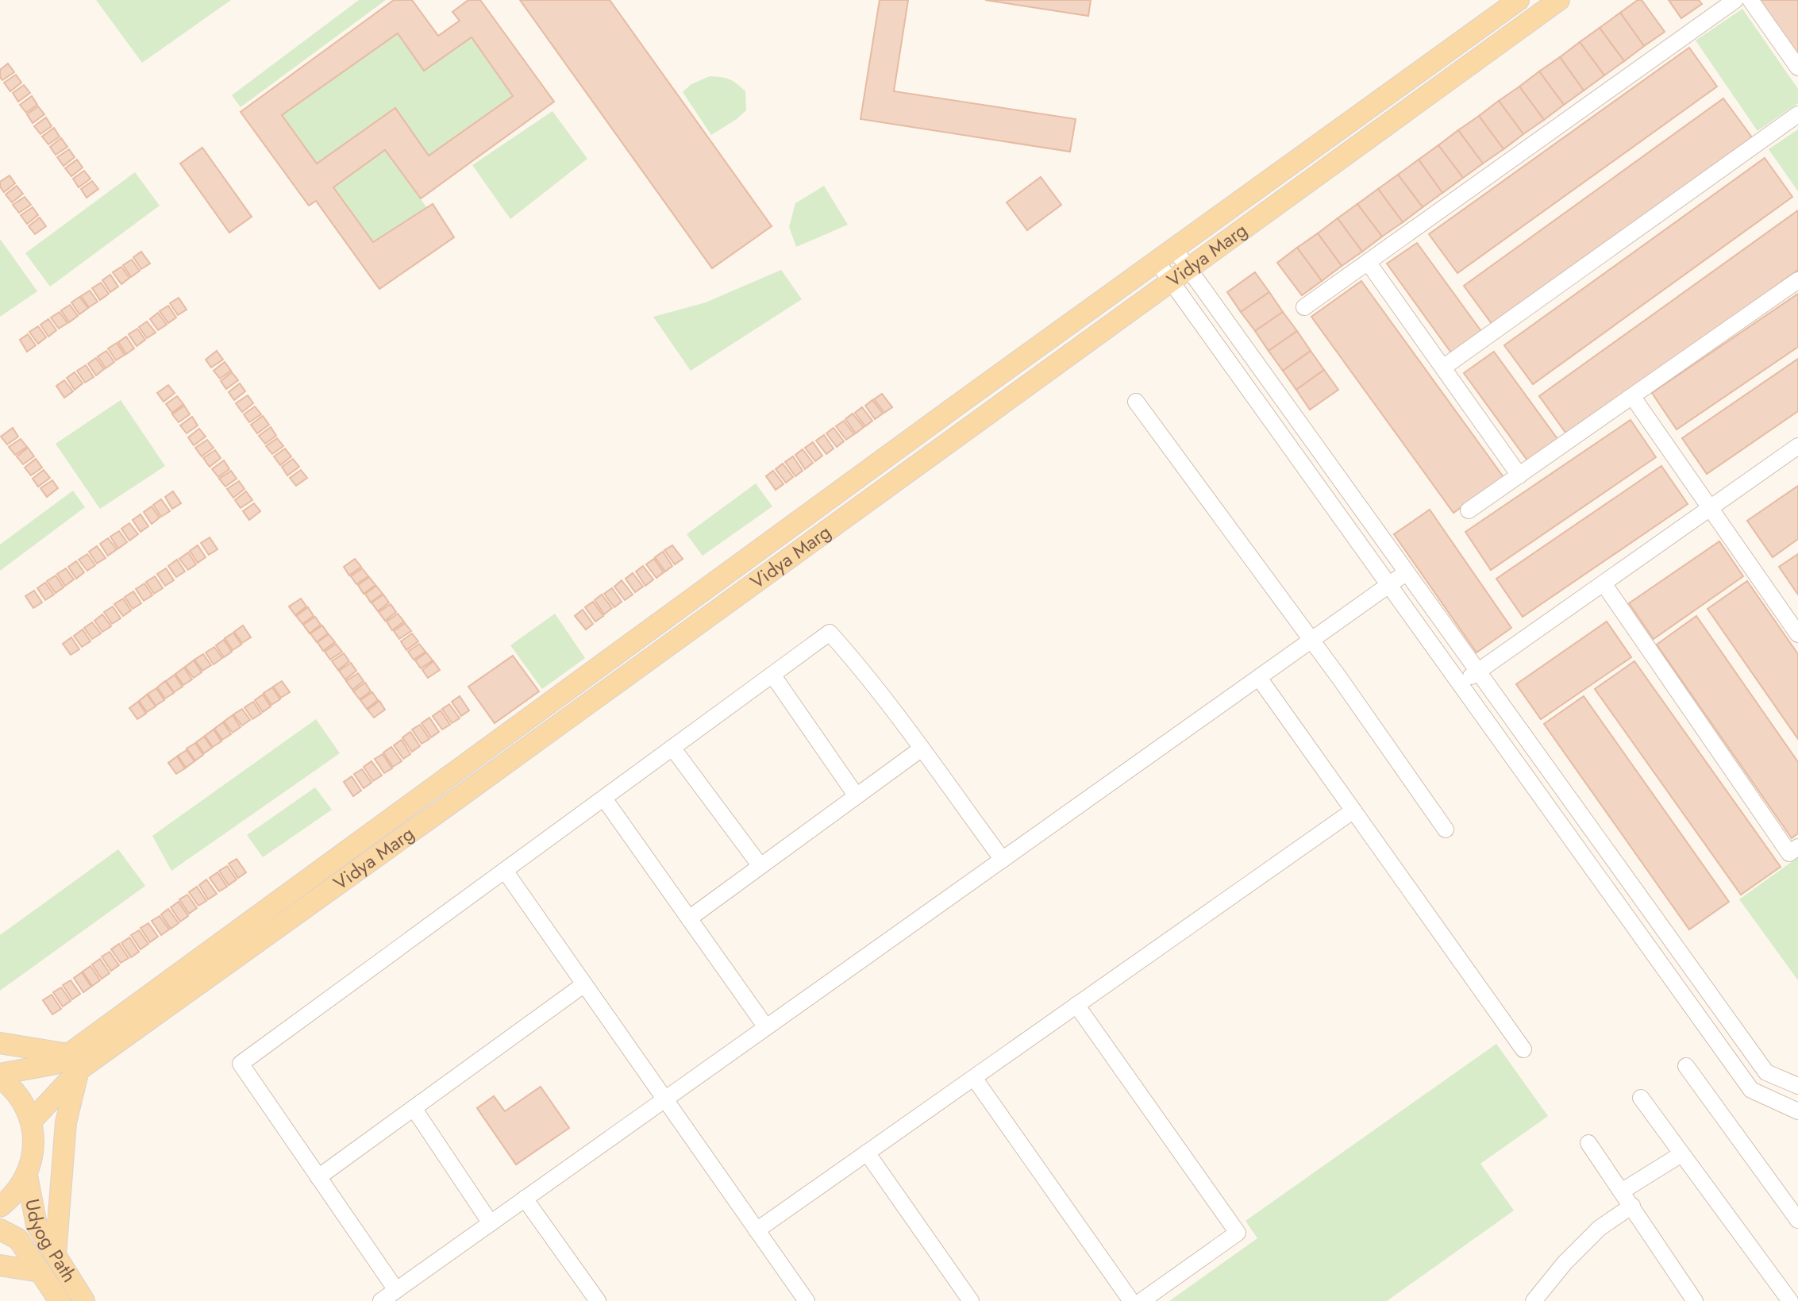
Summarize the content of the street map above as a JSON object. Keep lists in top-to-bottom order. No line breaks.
{"streets":{"main road":["Vidya Marg","Udyog Path"]}}
